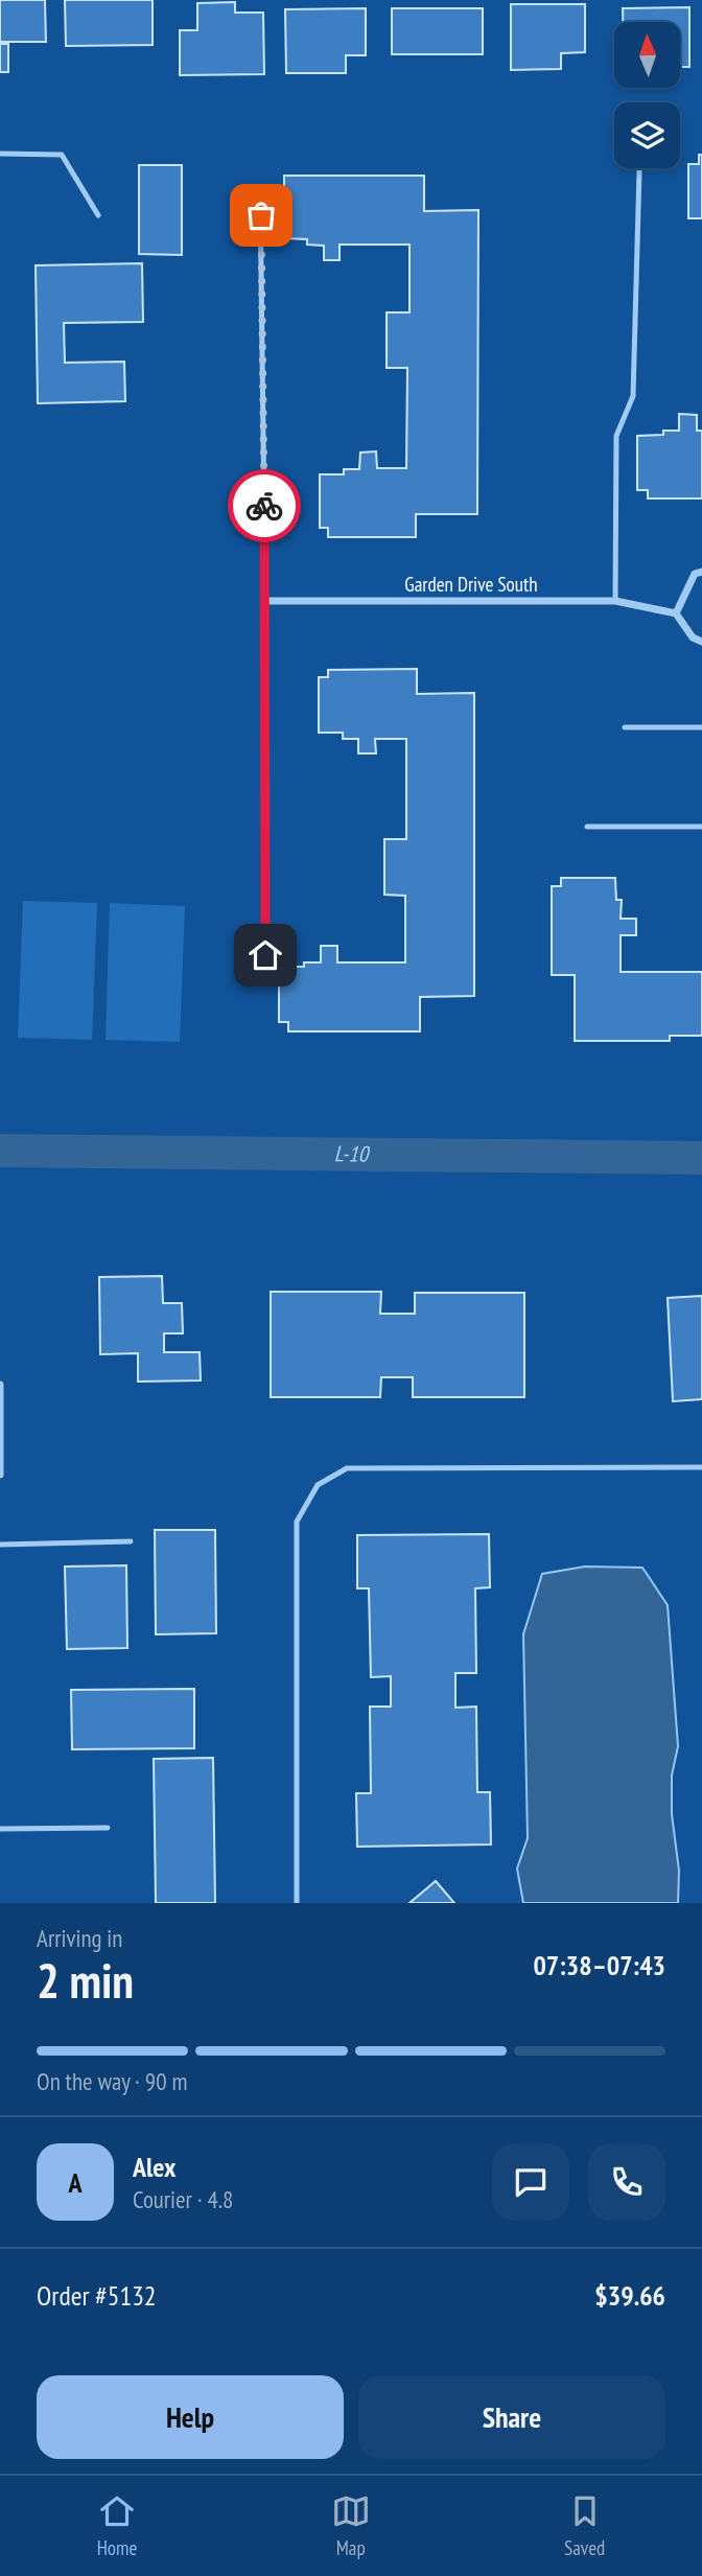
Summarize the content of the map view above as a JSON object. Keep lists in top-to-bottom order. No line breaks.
{"streets":{"street":["Garden Drive South"]},"water":["L-10"],"north":"top","page":{"heading":["2 min","Arriving in","07:38–07:43"],"panel":["Alex","Courier · 4.8","Order #5132","$39.66"],"bar":"On the way · 90 m","round":"A","buttons":["Help","Share"],"tabs":["Home","Map","Saved"]}}
